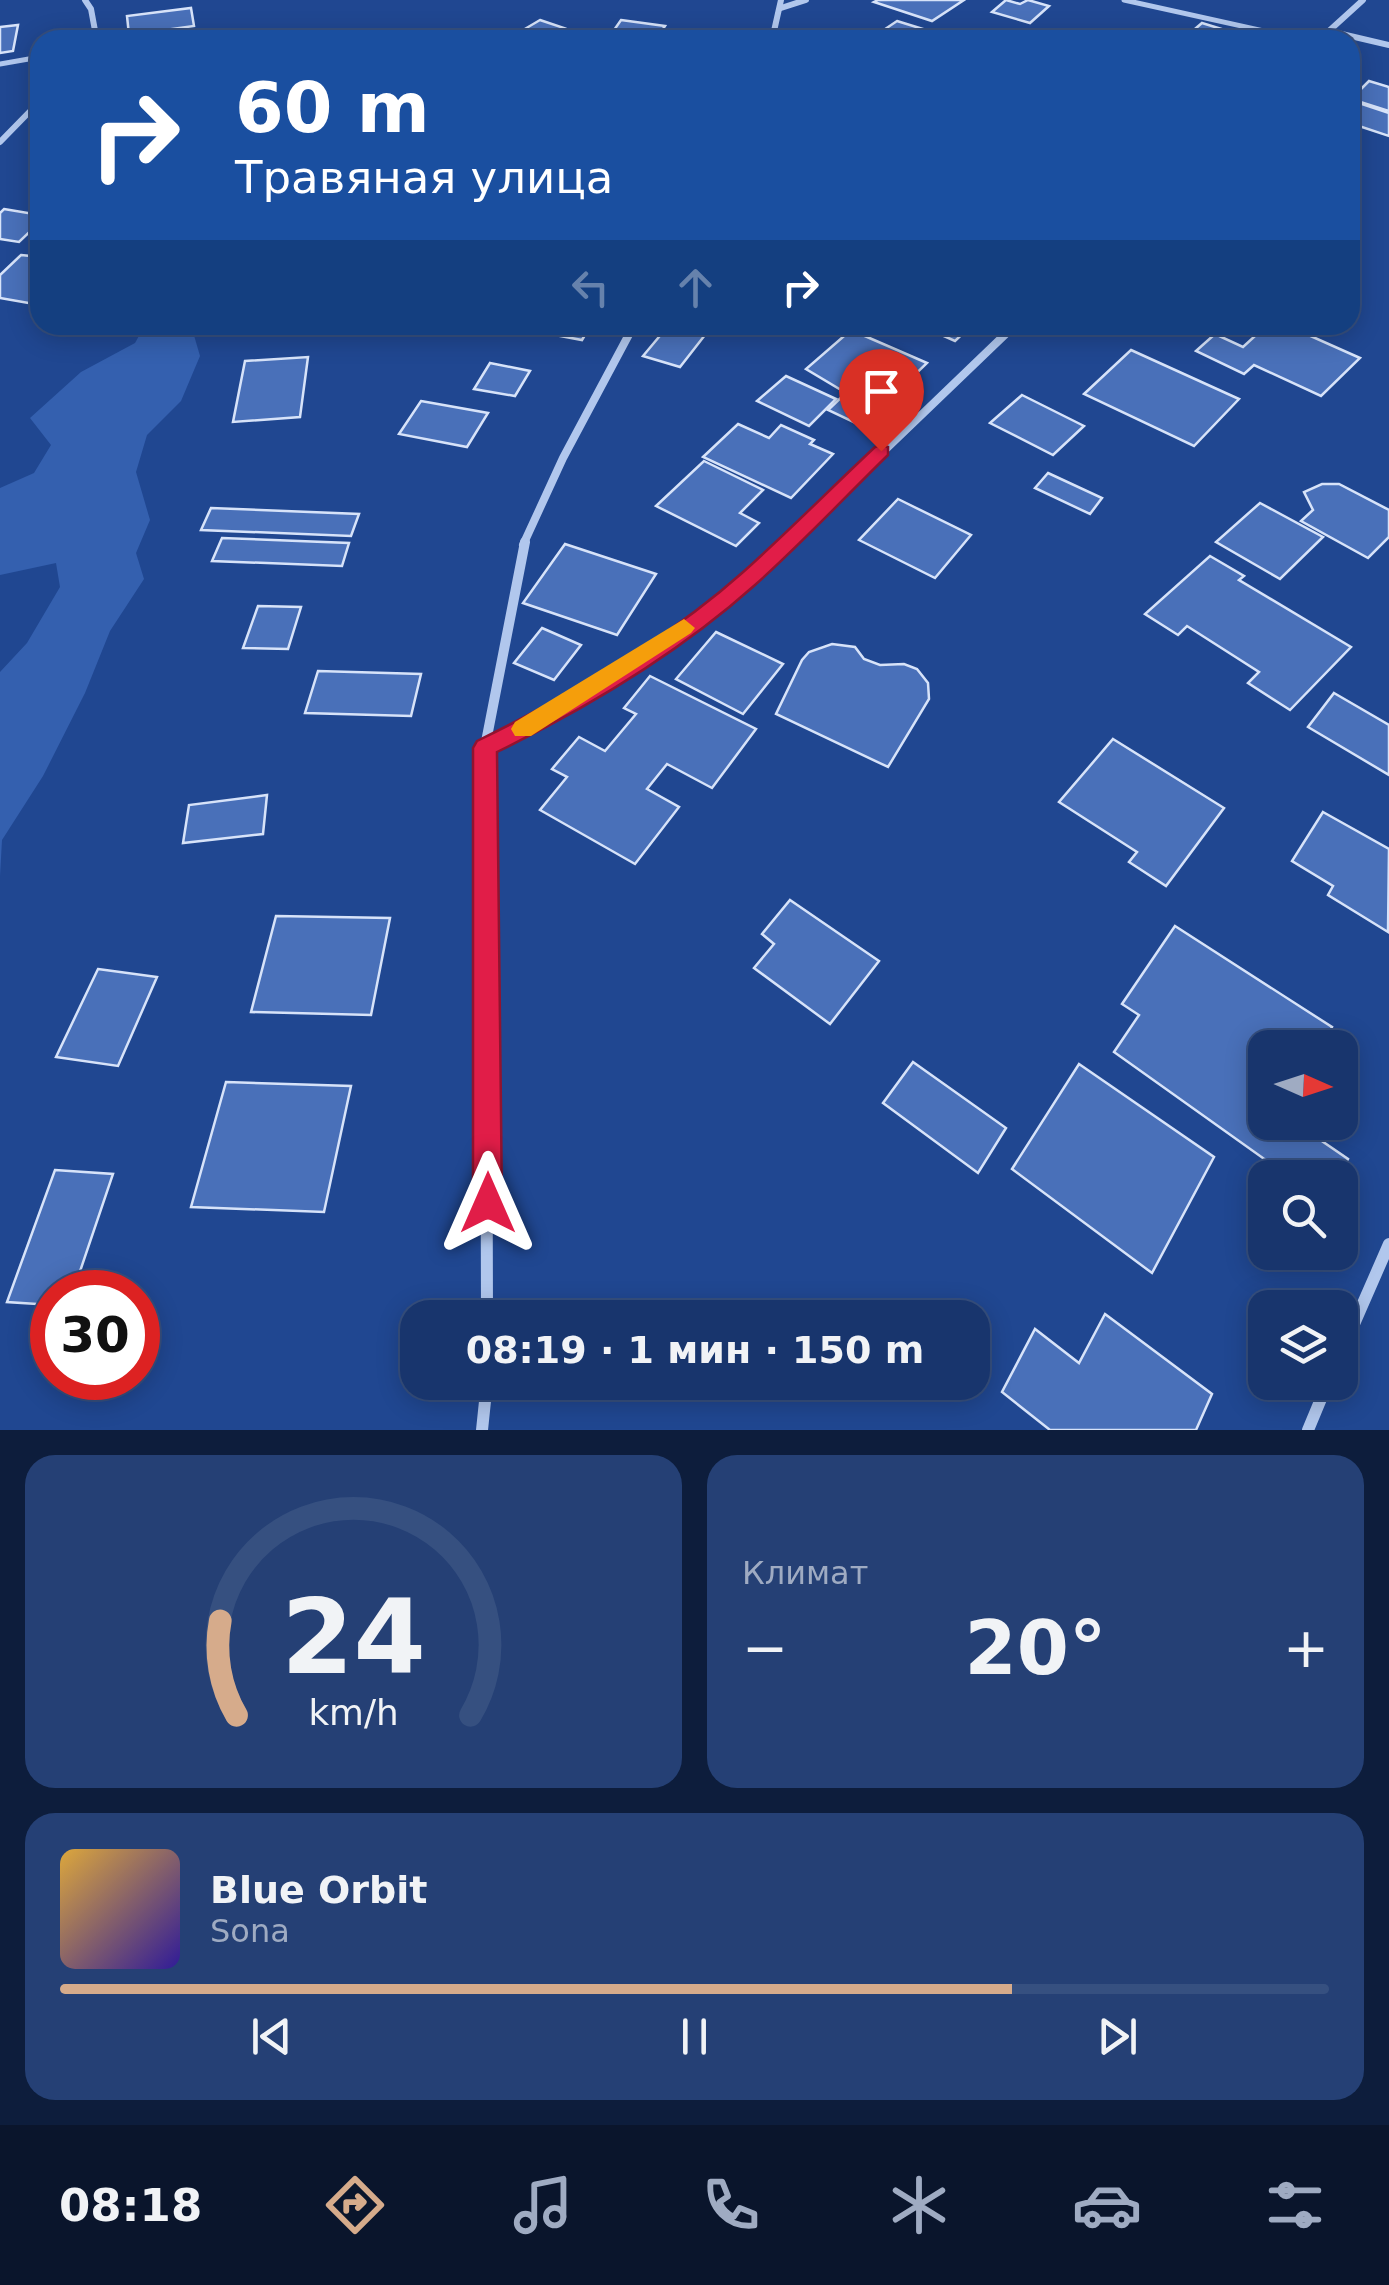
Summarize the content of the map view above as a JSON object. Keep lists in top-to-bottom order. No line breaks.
{"north":"right","page":{"turn":["60 m","Травяная улица"],"limit":"30","trip":"08:19 · 1 мин · 150 m","tile":"Климат","heat":["−","20°","+"],"song":["Blue Orbit","Sona"],"tabs":"08:18","gauge":["24","km/h"]}}
